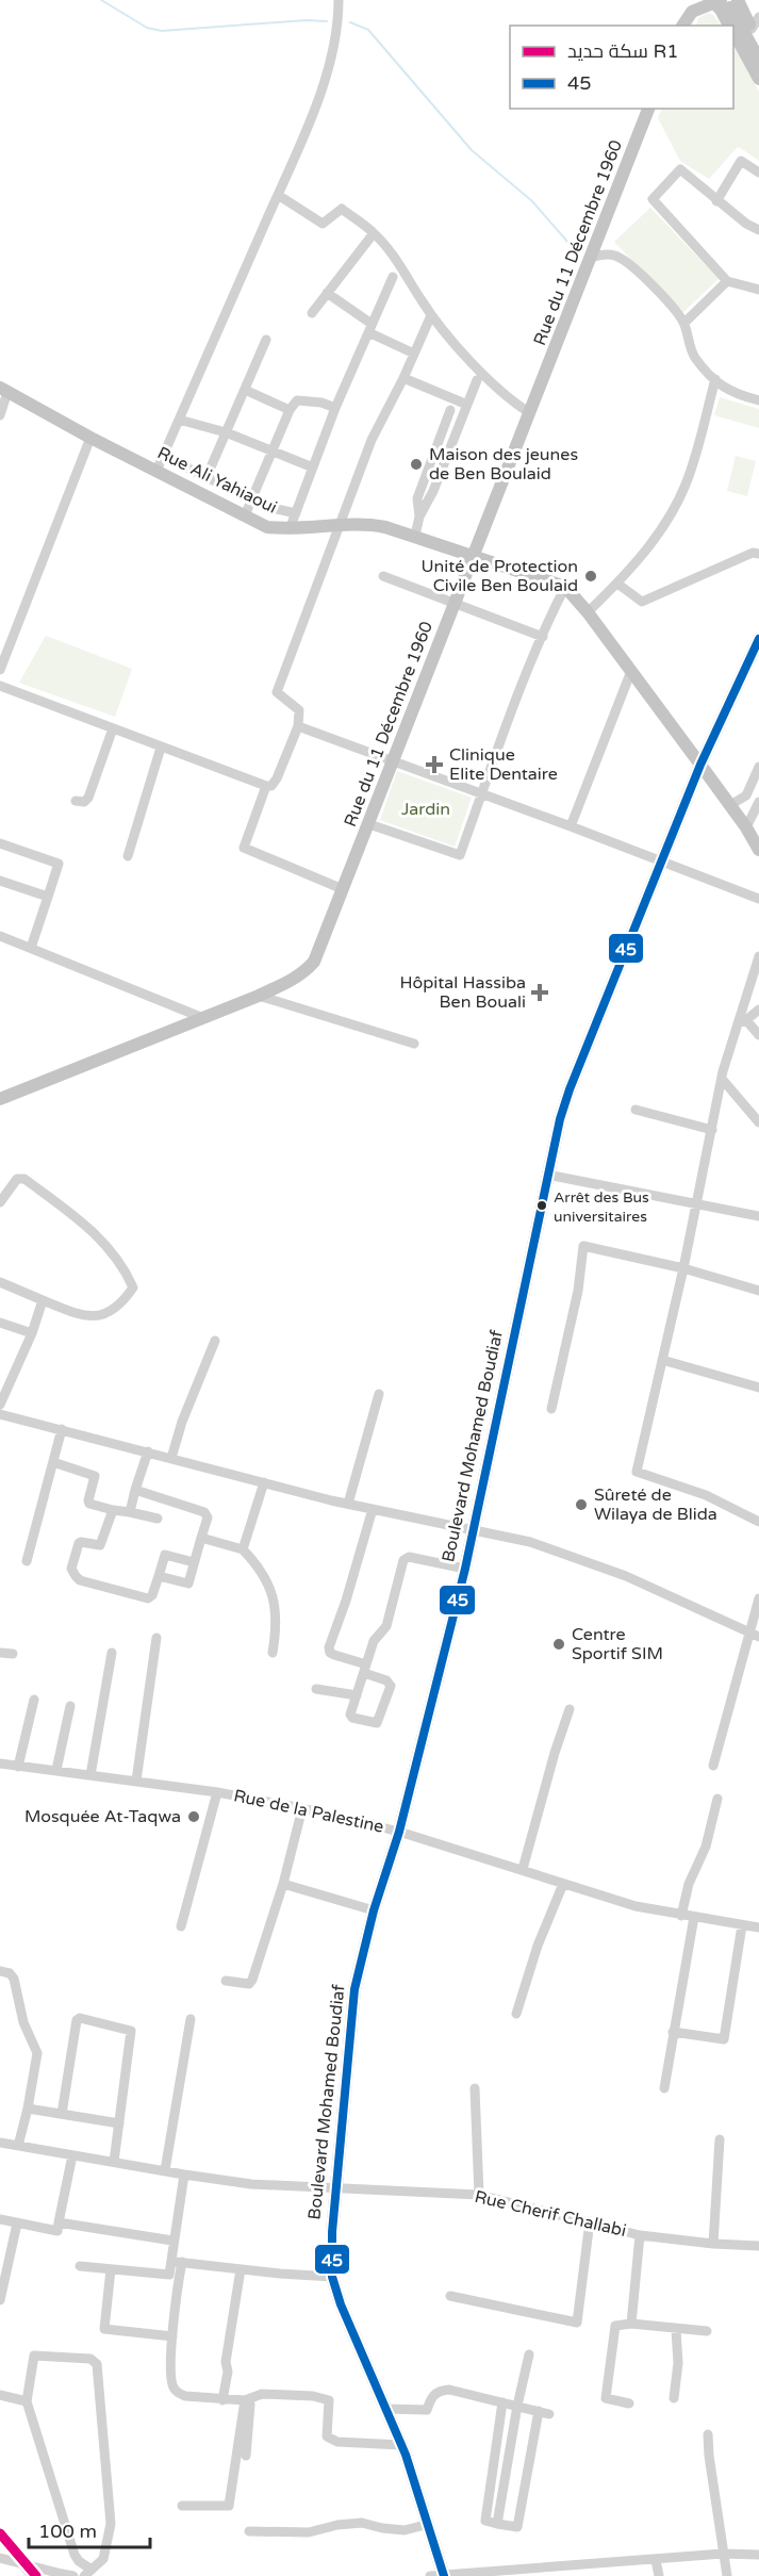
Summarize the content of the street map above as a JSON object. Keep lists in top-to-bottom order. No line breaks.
{"streets":{"main road":["Rue du 11 Décembre 1960","Rue Ali Yahiaoui","Boulevard Mohamed Boudiaf"],"street":["Rue de la Palestine","Rue Cherif Challabi"]},"crossings":[["Rue du 11 Décembre 1960","Rue Ali Yahiaoui"],["Boulevard Mohamed Boudiaf","Rue de la Palestine"],["Boulevard Mohamed Boudiaf","Rue Cherif Challabi"]],"parks":["Jardin"],"places":{"other":["Maison des jeunes de Ben Boulaid","Unité de Protection Civile Ben Boulaid","Arrêt des Bus universitaires","Sûreté de Wilaya de Blida","Centre Sportif SIM","Mosquée At-Taqwa"],"health":["Clinique Elite Dentaire","Hôpital Hassiba Ben Bouali"]},"lines":["transit line 45","rail line R1"],"legend":["سكة حديد R1","45"],"scale_bar":"100 m"}
